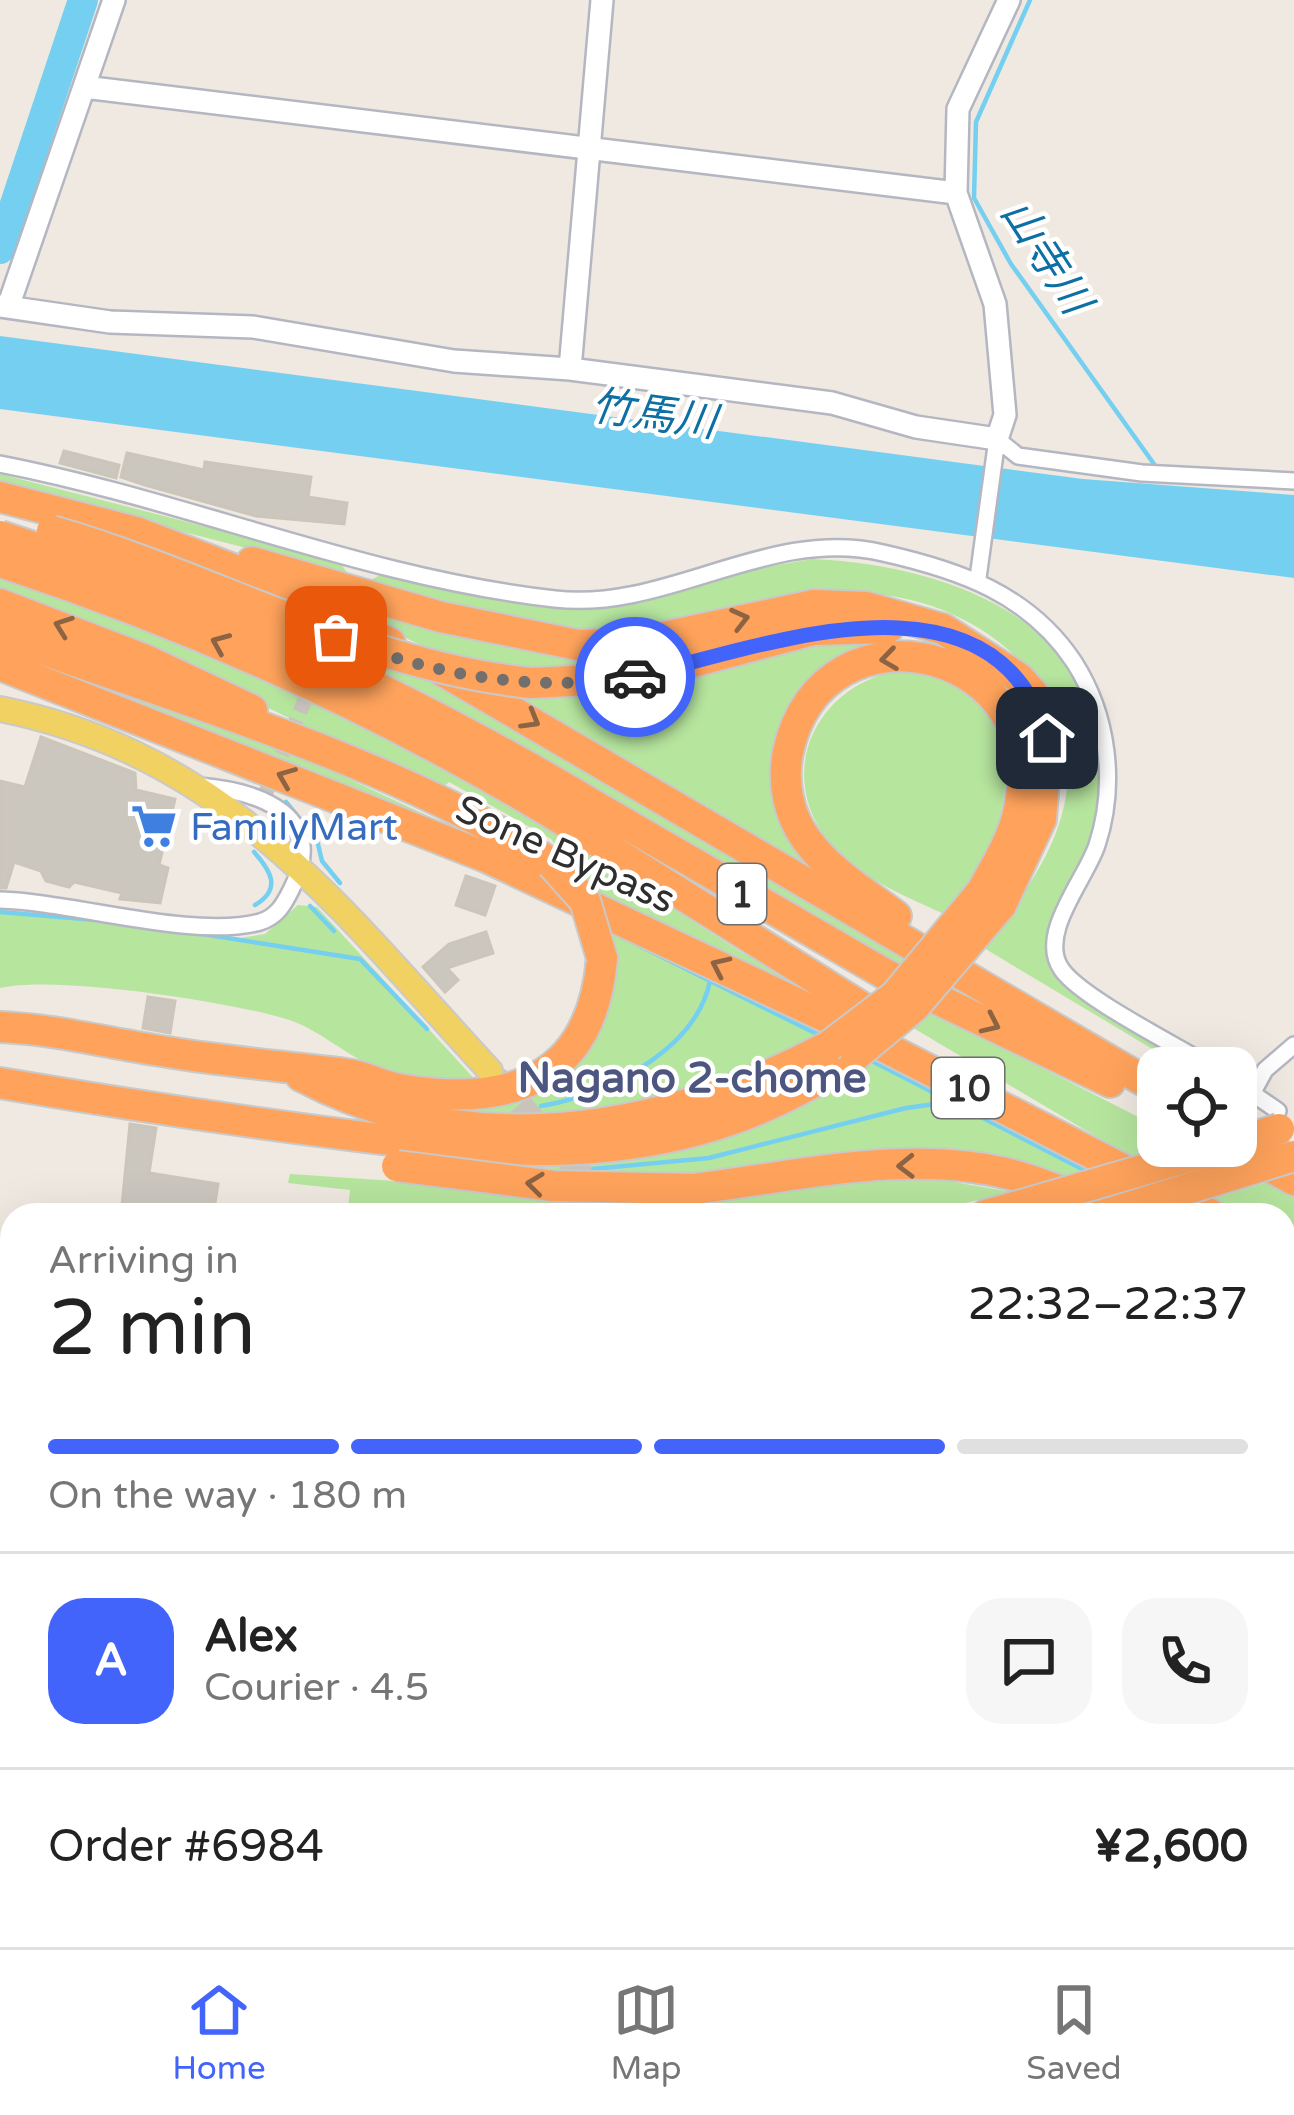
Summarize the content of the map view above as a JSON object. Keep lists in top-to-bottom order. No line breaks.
{"streets":{"highway":["Sone Bypass","1","10"]},"crossings":[["Sone Bypass","1"]],"districts":["Nagano 2-chome"],"water":["山寺川","竹馬川"],"places":{"supermarket":["FamilyMart"]},"page":{"heading":["2 min","Arriving in","22:32–22:37"],"panel":["Alex","Courier · 4.5","Order #6984","¥2,600"],"bar":"On the way · 180 m","round":"A","tabs":["Home","Map","Saved"]}}
